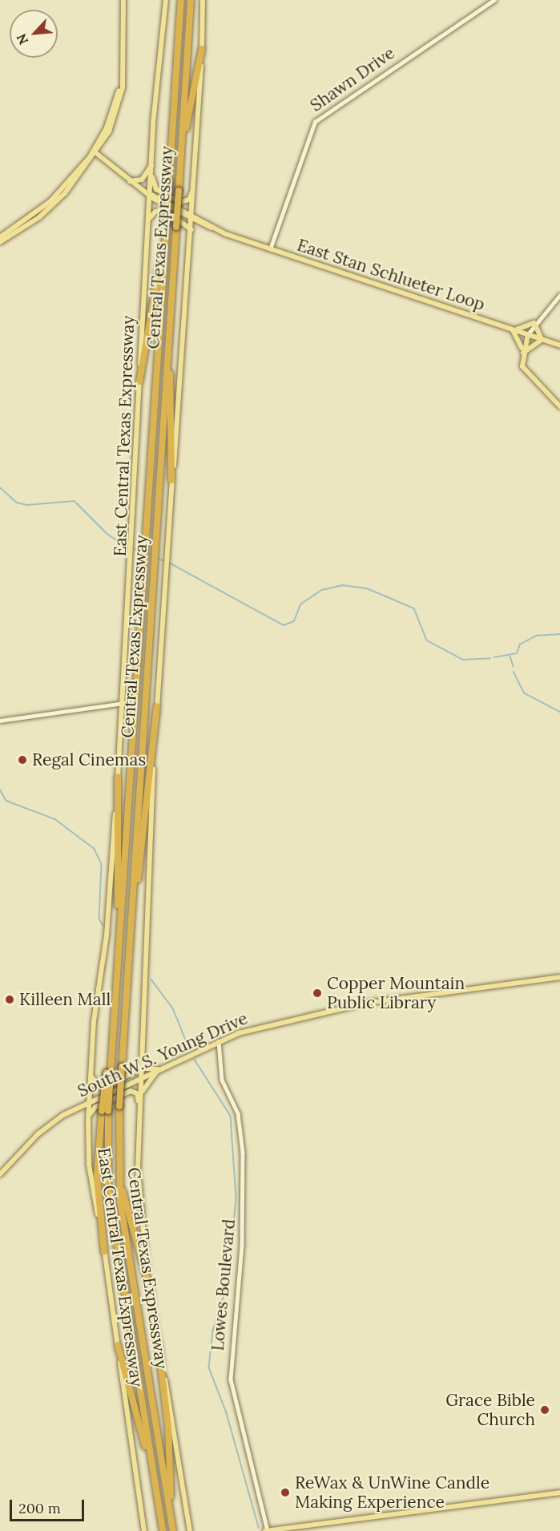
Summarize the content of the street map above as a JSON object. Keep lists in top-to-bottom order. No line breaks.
{"streets":{"highway":["Central Texas Expressway"],"main road":["East Stan Schlueter Loop","East Central Texas Expressway","South W.S. Young Drive"],"street":["Shawn Drive","Lowes Boulevard"]},"crossings":[["Shawn Drive","East Stan Schlueter Loop"],["East Stan Schlueter Loop","East Central Texas Expressway"],["East Central Texas Expressway","South W.S. Young Drive"],["South W.S. Young Drive","Lowes Boulevard"]],"places":["Regal Cinemas","Copper Mountain Public Library","Killeen Mall","Grace Bible Church","ReWax & UnWine Candle Making Experience"],"scale_bar":"200 m","north":"bottom left"}
